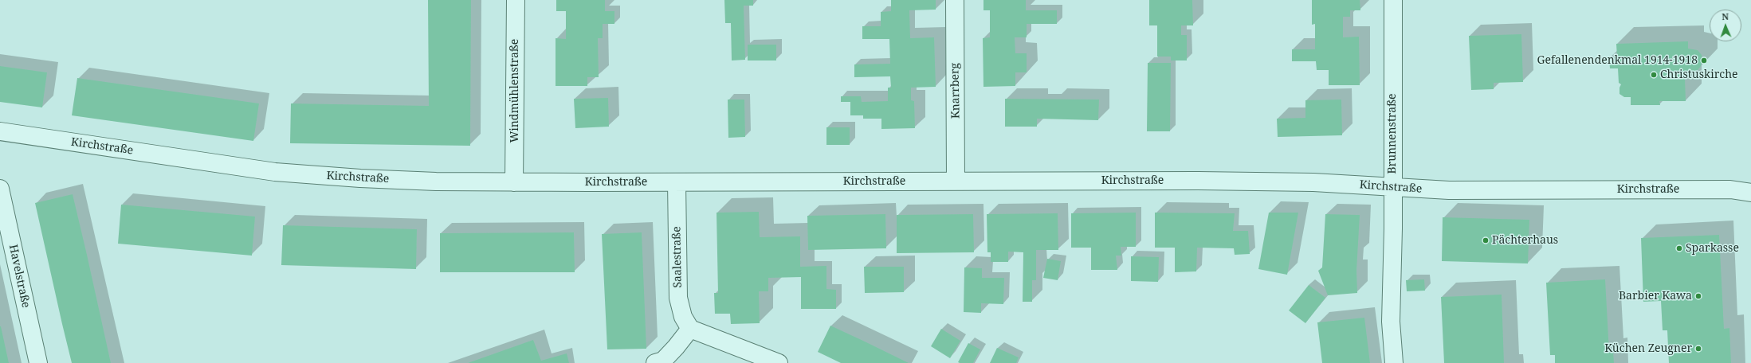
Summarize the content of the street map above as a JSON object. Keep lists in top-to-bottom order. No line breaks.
{"streets":{"street":["Windmühlenstraße","Knarrberg","Brunnenstraße","Kirchstraße","Saalestraße","Havelstraße"]},"crossings":[["Windmühlenstraße","Kirchstraße"],["Knarrberg","Kirchstraße"],["Brunnenstraße","Kirchstraße"],["Kirchstraße","Saalestraße"]],"places":["Gefallenendenkmal 1914-1918","Christuskirche","Pächterhaus","Sparkasse","Barbier Kawa","Küchen Zeugner"],"north":"top"}
